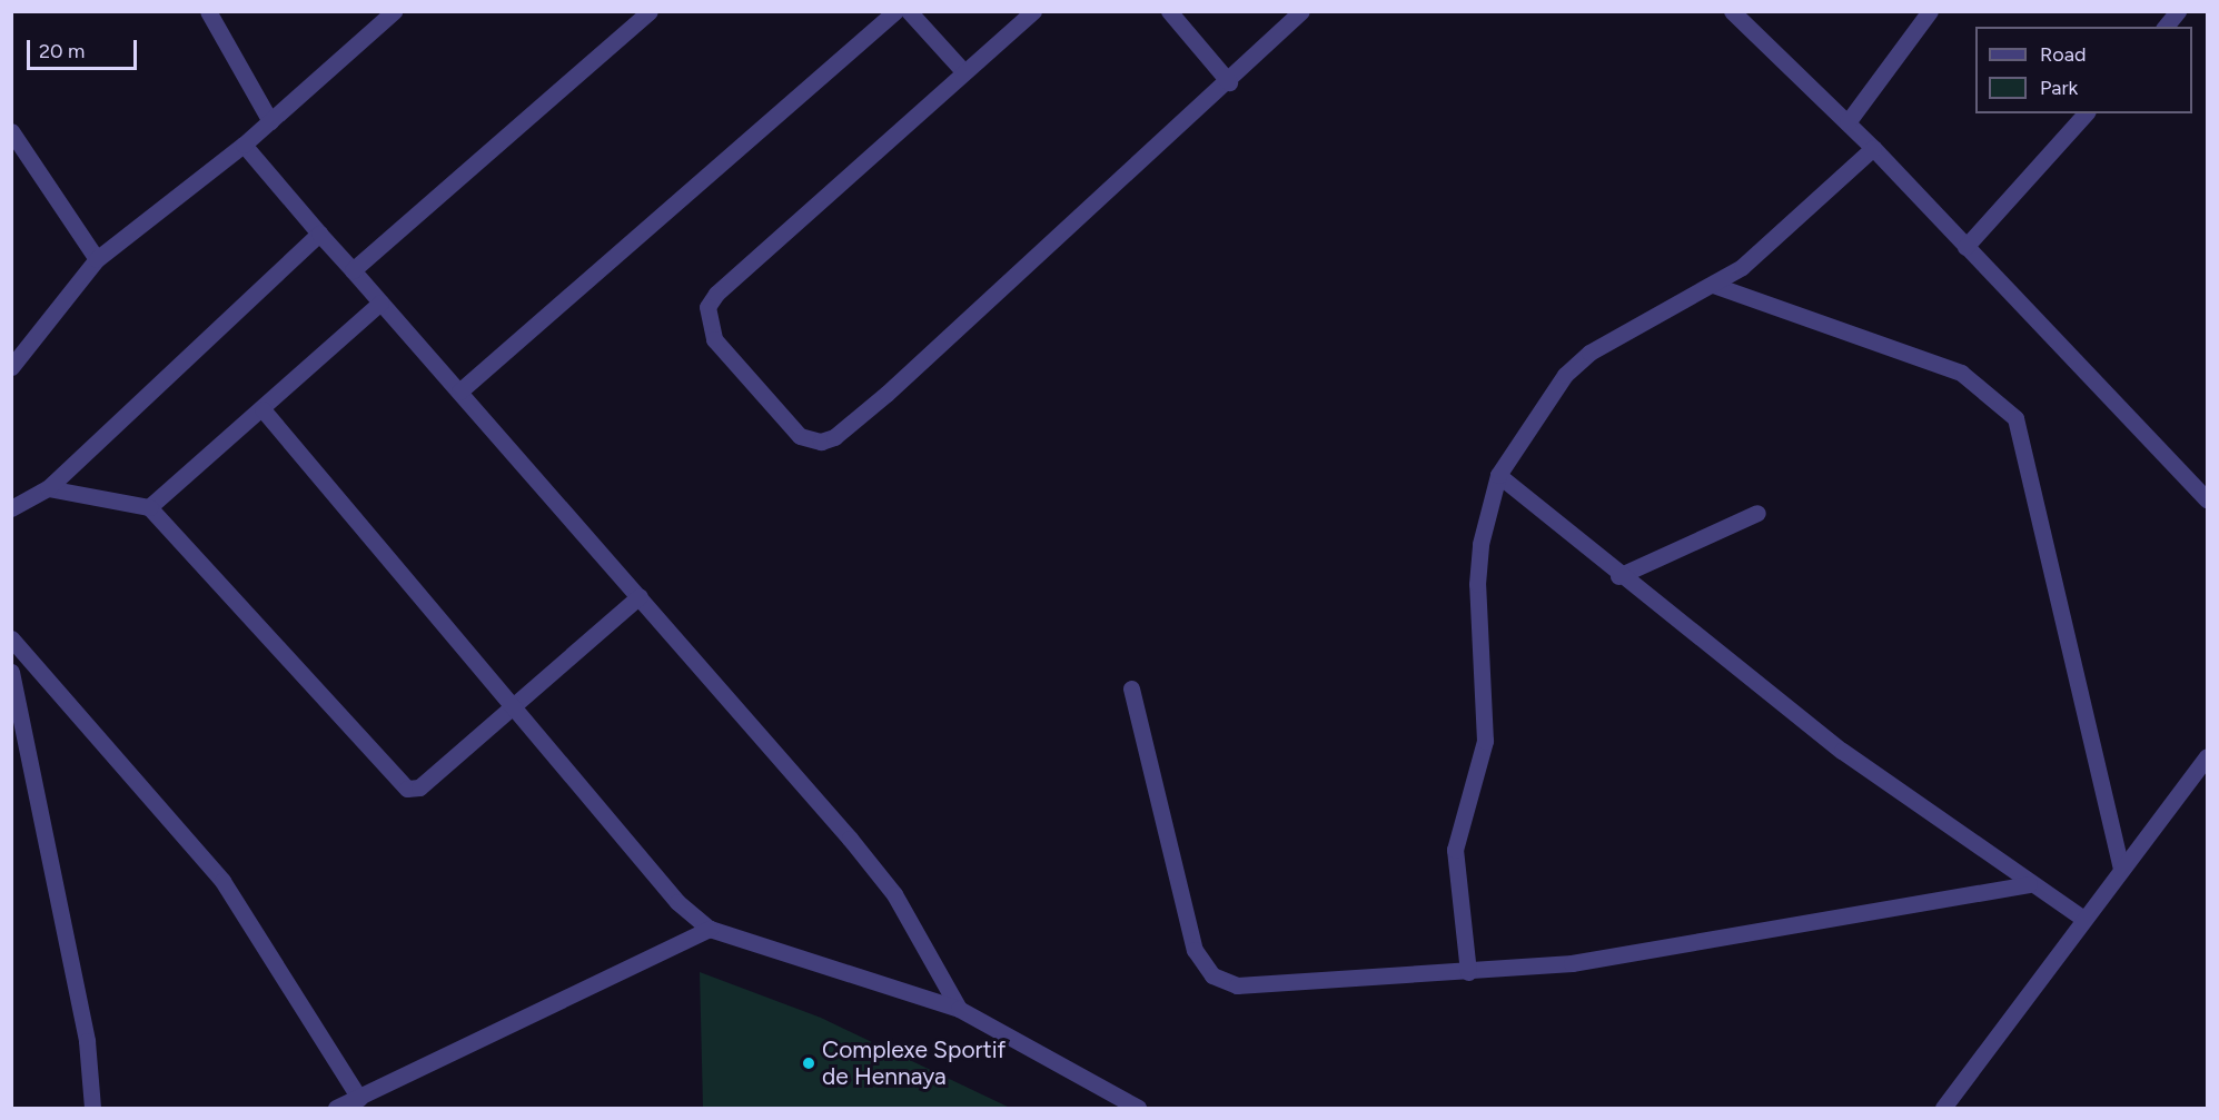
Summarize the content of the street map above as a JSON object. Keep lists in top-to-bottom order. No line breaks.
{"places":["Complexe Sportif de Hennaya"],"legend":["Road","Park"],"scale_bar":"20 m"}
